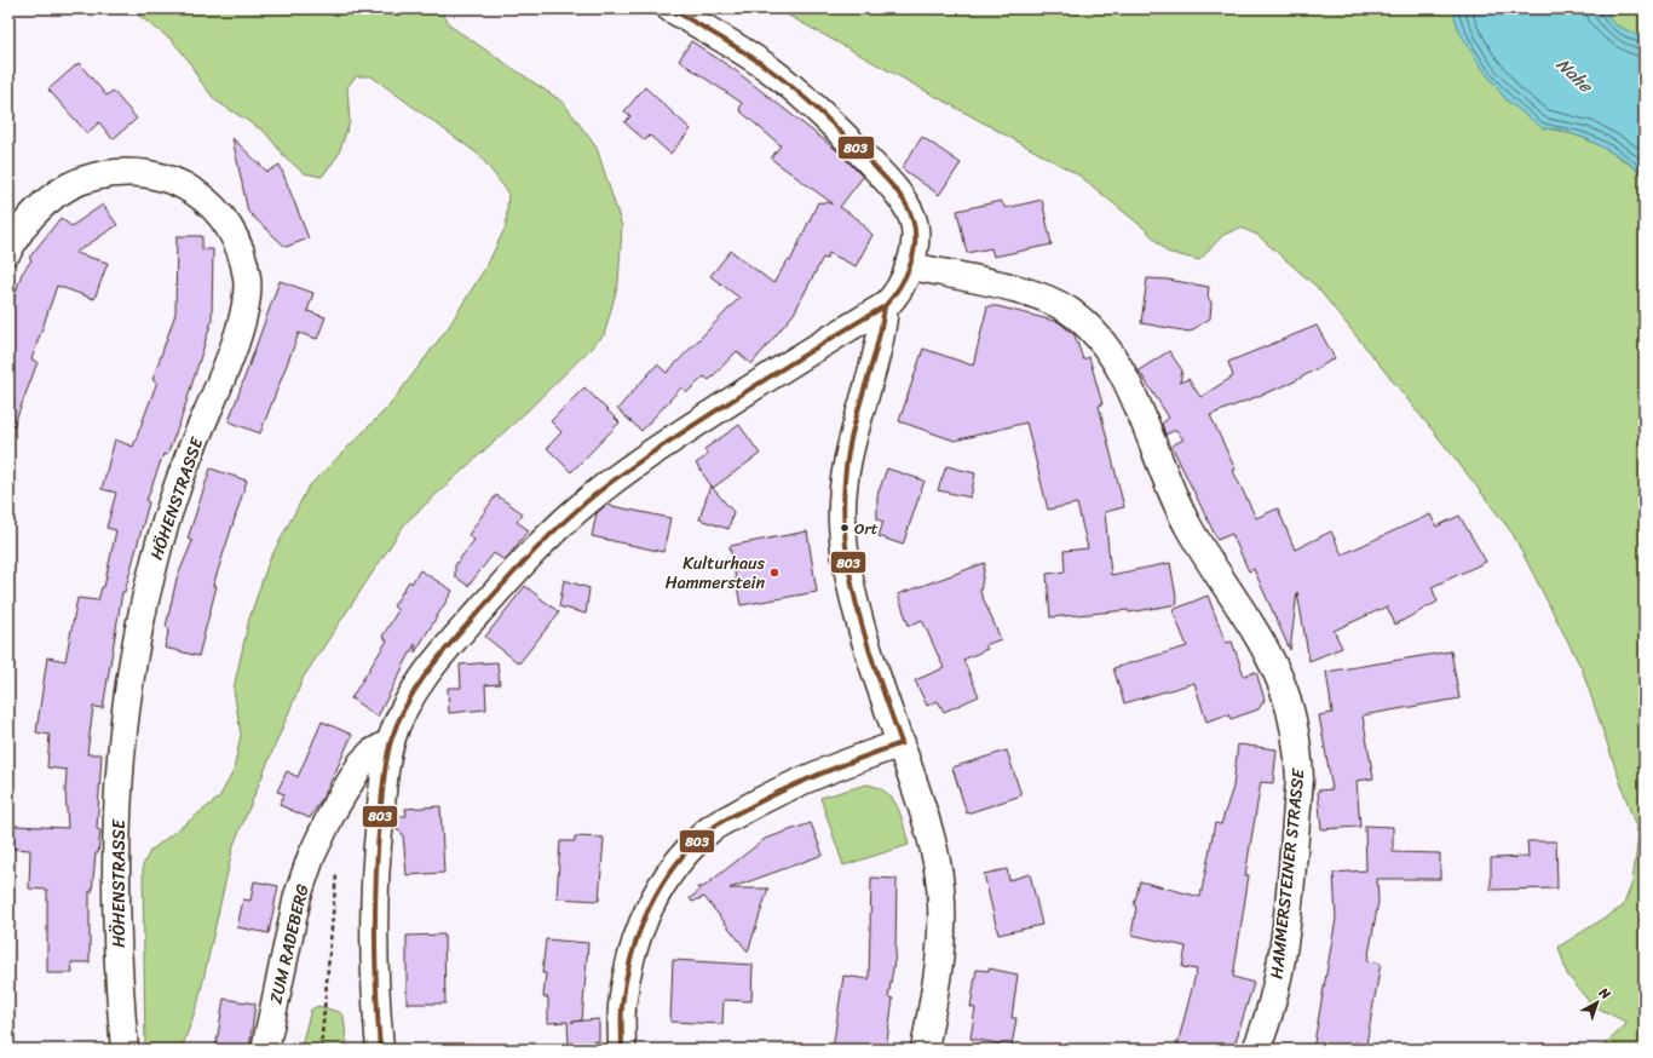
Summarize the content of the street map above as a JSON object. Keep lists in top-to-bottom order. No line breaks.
{"streets":{"street":["HÖHENSTRASSE","HAMMERSTEINER STRASSE","ZUM RADEBERG"]},"water":["Nahe"],"places":["Ort","Kulturhaus Hammerstein"],"lines":["transit line 803"],"north":"top right"}
